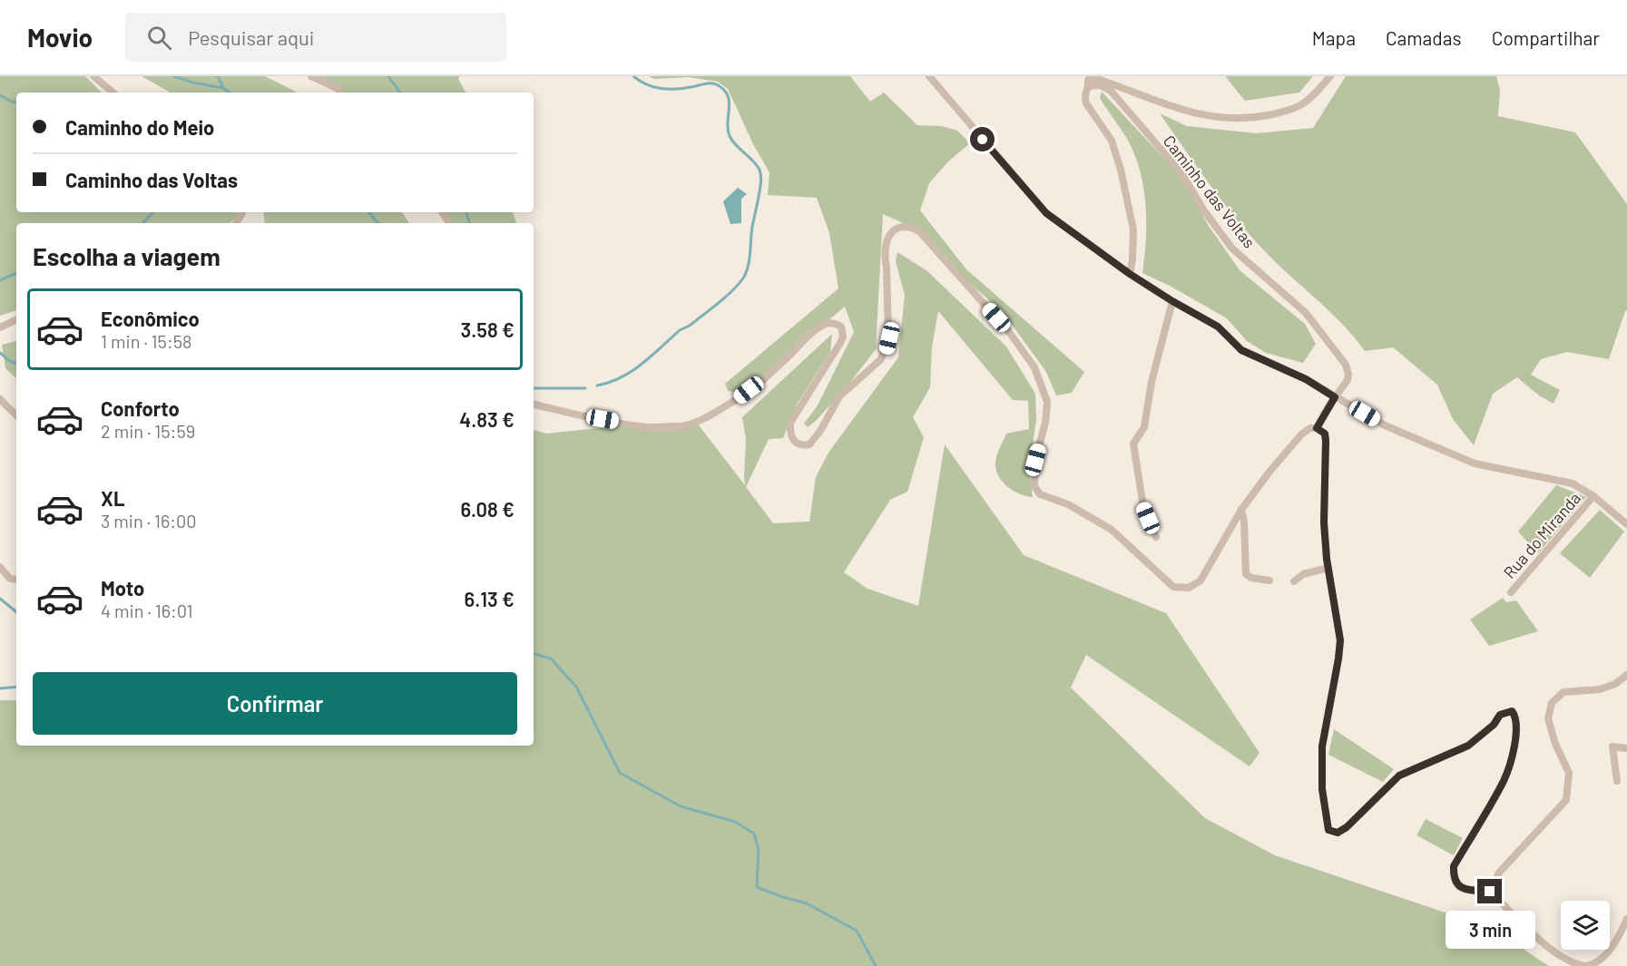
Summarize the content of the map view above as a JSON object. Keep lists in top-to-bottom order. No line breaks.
{"streets":{"street":["Caminho das Voltas","Rua do Miranda"]},"page":{"header":"Movio","search":"Pesquisar aqui","nav":["Mapa","Camadas","Compartilhar"],"banner":["Caminho do Meio","Caminho das Voltas"],"heading":"Escolha a viagem","list":[{"name":"Econômico","note":"1 min · 15:58","value":"3.58 €"},{"name":"Conforto","note":"2 min · 15:59","value":"4.83 €"},{"name":"XL","note":"3 min · 16:00","value":"6.08 €"},{"name":"Moto","note":"4 min · 16:01","value":"6.13 €"}],"buttons":"Confirmar","bubble":"3 min"}}
